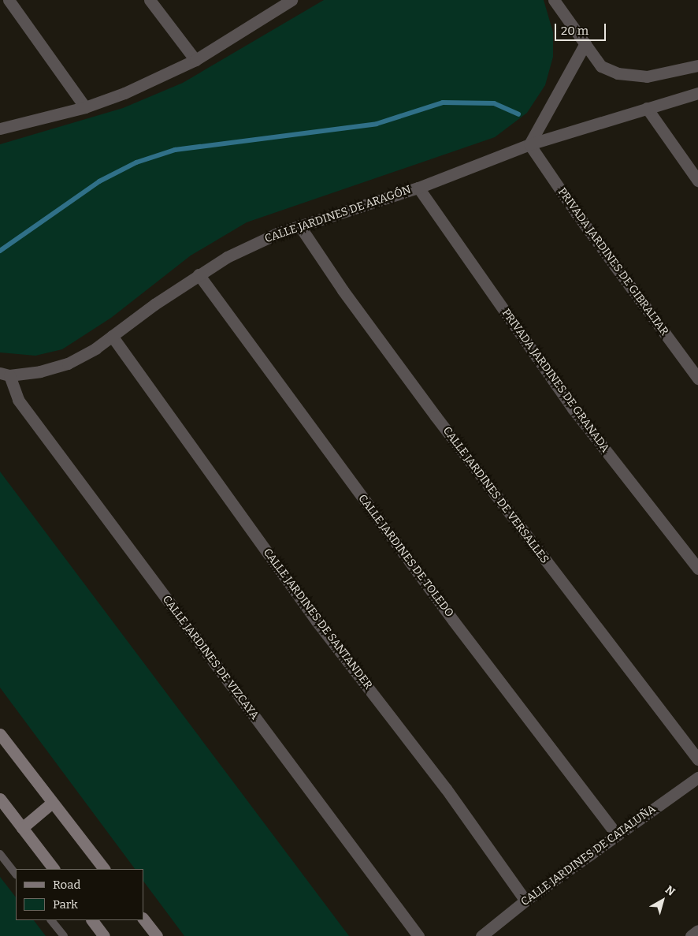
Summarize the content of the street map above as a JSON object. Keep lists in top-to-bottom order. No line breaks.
{"streets":{"street":["CALLE JARDINES DE ARAGÓN","PRIVADA JARDINES DE GIBRALTAR","PRIVADA JARDINES DE GRANADA","CALLE JARDINES DE VERSALLES","CALLE JARDINES DE TOLEDO","CALLE JARDINES DE SANTANDER","CALLE JARDINES DE VIZCAYA","CALLE JARDINES DE CATALUÑA"]},"crossings":[["CALLE JARDINES DE ARAGÓN","PRIVADA JARDINES DE GIBRALTAR"],["CALLE JARDINES DE ARAGÓN","PRIVADA JARDINES DE GRANADA"],["CALLE JARDINES DE ARAGÓN","CALLE JARDINES DE VERSALLES"],["CALLE JARDINES DE ARAGÓN","CALLE JARDINES DE TOLEDO"],["CALLE JARDINES DE ARAGÓN","CALLE JARDINES DE SANTANDER"],["CALLE JARDINES DE ARAGÓN","CALLE JARDINES DE VIZCAYA"],["CALLE JARDINES DE TOLEDO","CALLE JARDINES DE CATALUÑA"],["CALLE JARDINES DE SANTANDER","CALLE JARDINES DE CATALUÑA"]],"legend":["Road","Park"],"scale_bar":"20 m","north":"top right"}
